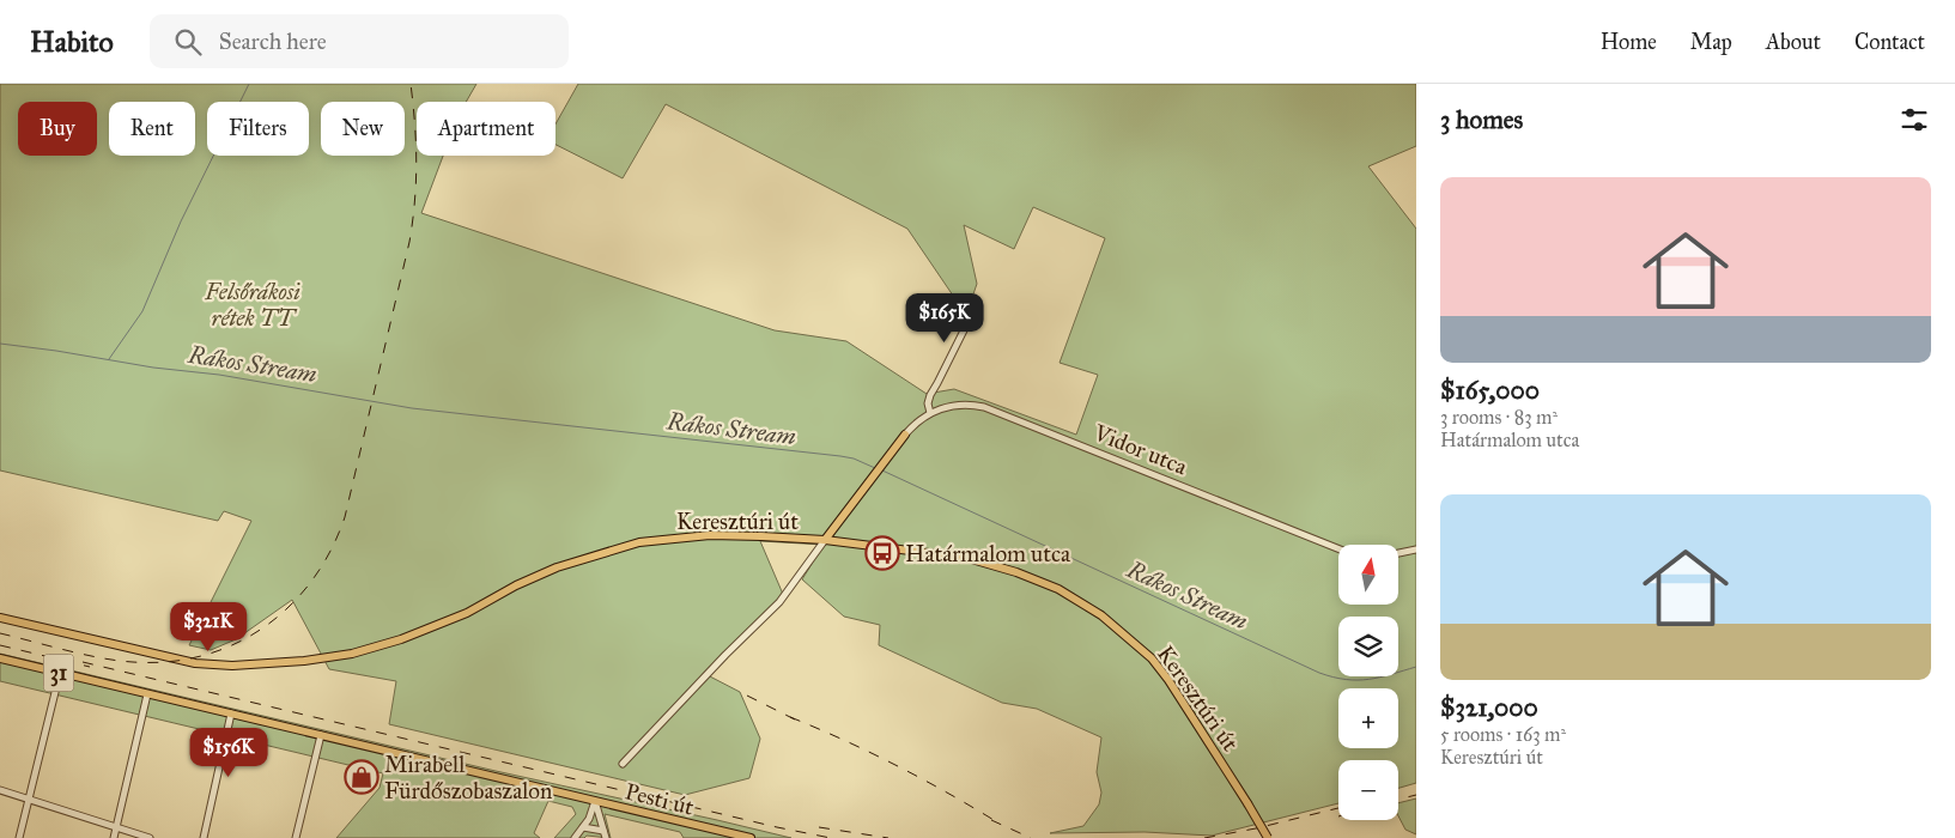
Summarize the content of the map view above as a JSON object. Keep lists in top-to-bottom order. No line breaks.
{"streets":{"main road":["Keresztúri út","31","Pesti út"],"street":["Vidor utca"]},"crossings":[["31","Pesti út"]],"water":["Rákos Stream"],"parks":["Felsőrákosi rétek TT"],"places":{"bus stop":["Határmalom utca"],"shop":["Mirabell Fürdőszobaszalon"]},"north":"top","page":{"header":"Habito","search":"Search here","nav":["Home","Map","About","Contact"],"heading":"3 homes","chip":["Buy","Rent","Filters","New","Apartment"],"list":[{"name":"$165,000","note":"3 rooms · 83 m² · Határmalom utca"},{"name":"$321,000","note":"5 rooms · 163 m² · Keresztúri út"}],"price":["$165K","$321K","$156K"],"map_buttons":["+","−"]}}
